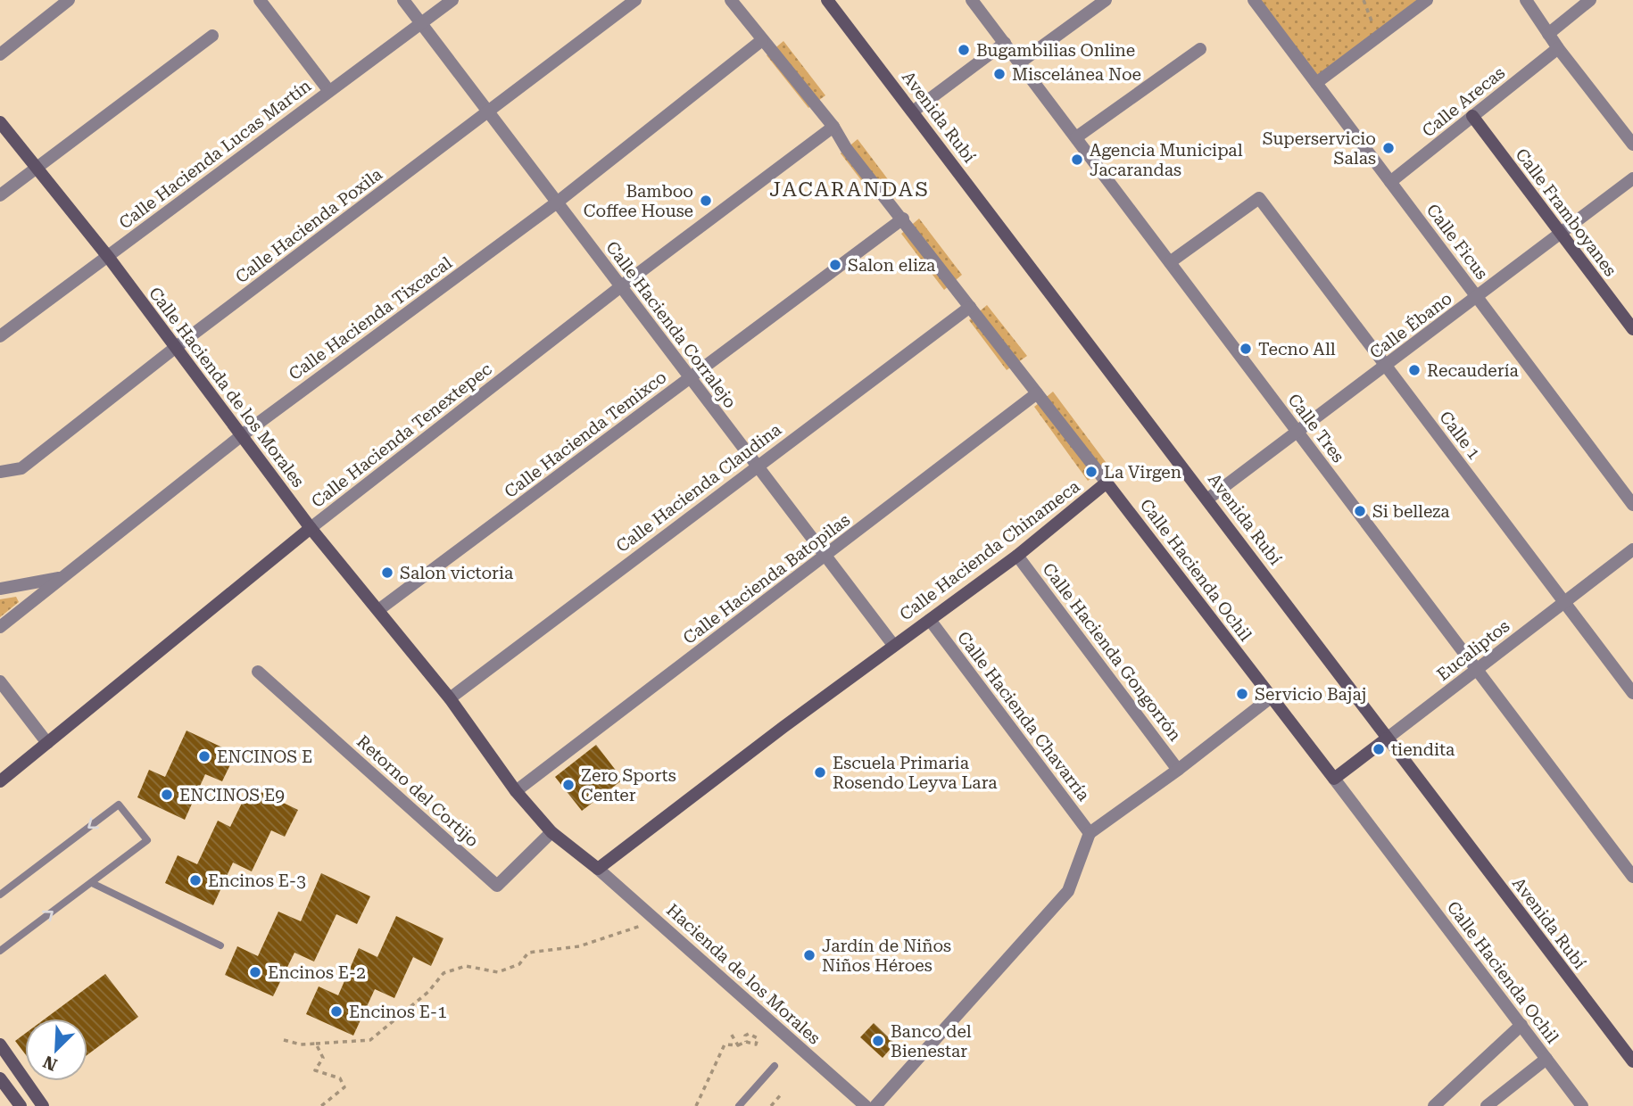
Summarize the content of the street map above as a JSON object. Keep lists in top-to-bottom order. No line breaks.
{"streets":{"street":["Calle Arecas","Avenida Rubí","Calle Hacienda Lucas Martín","Calle Framboyanes","Calle Hacienda Poxila","Calle Ficus","Calle Hacienda Tixcacal","Calle Hacienda Corralejo","Calle Ébano","Calle Hacienda de los Morales","Calle Tres","Calle Hacienda Temixco","Calle Hacienda Tenextepec","Calle 1","Calle Hacienda Claudina","Calle Hacienda Chinameca","Calle Hacienda Ochil","Calle Hacienda Batopilas","Eucaliptos","Calle Hacienda Gongorrón","Calle Hacienda Chavarría","Retorno del Cortijo","Hacienda de los Morales"]},"crossings":[["Calle Arecas","Calle Framboyanes"],["Calle Arecas","Calle Ficus"],["Avenida Rubí","Calle Ébano"],["Avenida Rubí","Eucaliptos"],["Calle Hacienda Lucas Martín","Calle Hacienda Corralejo"],["Calle Hacienda Lucas Martín","Calle Hacienda de los Morales"],["Calle Framboyanes","Calle Ébano"],["Calle Hacienda Poxila","Calle Hacienda Corralejo"],["Calle Hacienda Poxila","Calle Hacienda de los Morales"],["Calle Ficus","Calle Ébano"],["Calle Hacienda Tixcacal","Calle Hacienda Corralejo"],["Calle Hacienda Tixcacal","Calle Hacienda de los Morales"],["Calle Hacienda Tixcacal","Calle Hacienda Ochil"],["Calle Hacienda Corralejo","Calle Hacienda Temixco"],["Calle Hacienda Corralejo","Calle Hacienda Tenextepec"],["Calle Hacienda Corralejo","Calle Hacienda Claudina"],["Calle Hacienda Corralejo","Calle Hacienda Chinameca"],["Calle Hacienda Corralejo","Calle Hacienda Batopilas"],["Calle Ébano","Calle Tres"],["Calle Ébano","Calle 1"],["Calle Hacienda de los Morales","Calle Hacienda Temixco"],["Calle Hacienda de los Morales","Calle Hacienda Tenextepec"],["Calle Hacienda de los Morales","Calle Hacienda Claudina"],["Calle Hacienda de los Morales","Calle Hacienda Chinameca"],["Calle Hacienda de los Morales","Calle Hacienda Batopilas"],["Calle Hacienda de los Morales","Retorno del Cortijo"],["Calle Hacienda de los Morales","Hacienda de los Morales"],["Calle Tres","Calle 1"],["Calle Tres","Eucaliptos"],["Calle Hacienda Temixco","Calle Hacienda Ochil"],["Calle Hacienda Tenextepec","Calle Hacienda Ochil"],["Calle 1","Eucaliptos"],["Calle Hacienda Claudina","Calle Hacienda Ochil"],["Calle Hacienda Chinameca","Calle Hacienda Ochil"],["Calle Hacienda Chinameca","Calle Hacienda Gongorrón"],["Calle Hacienda Chinameca","Calle Hacienda Chavarría"],["Calle Hacienda Chinameca","Hacienda de los Morales"],["Calle Hacienda Ochil","Calle Hacienda Batopilas"],["Calle Hacienda Ochil","Eucaliptos"]],"districts":["JACARANDAS"],"places":["Bugambilias Online","Miscelánea Noe","Superservicio Salas","Agencia Municipal Jacarandas","Bamboo Coffee House","Salon eliza","Tecno All","Recaudería","La Virgen","Si belleza","Salon victoria","Servicio Bajaj","tiendita","ENCINOS E","Escuela Primaria Rosendo Leyva Lara","Zero Sports Center","ENCINOS E9","Encinos E-3","Jardín de Niños Niños Héroes","Encinos E-2","Encinos E-1","Banco del Bienestar"],"north":"bottom left"}
